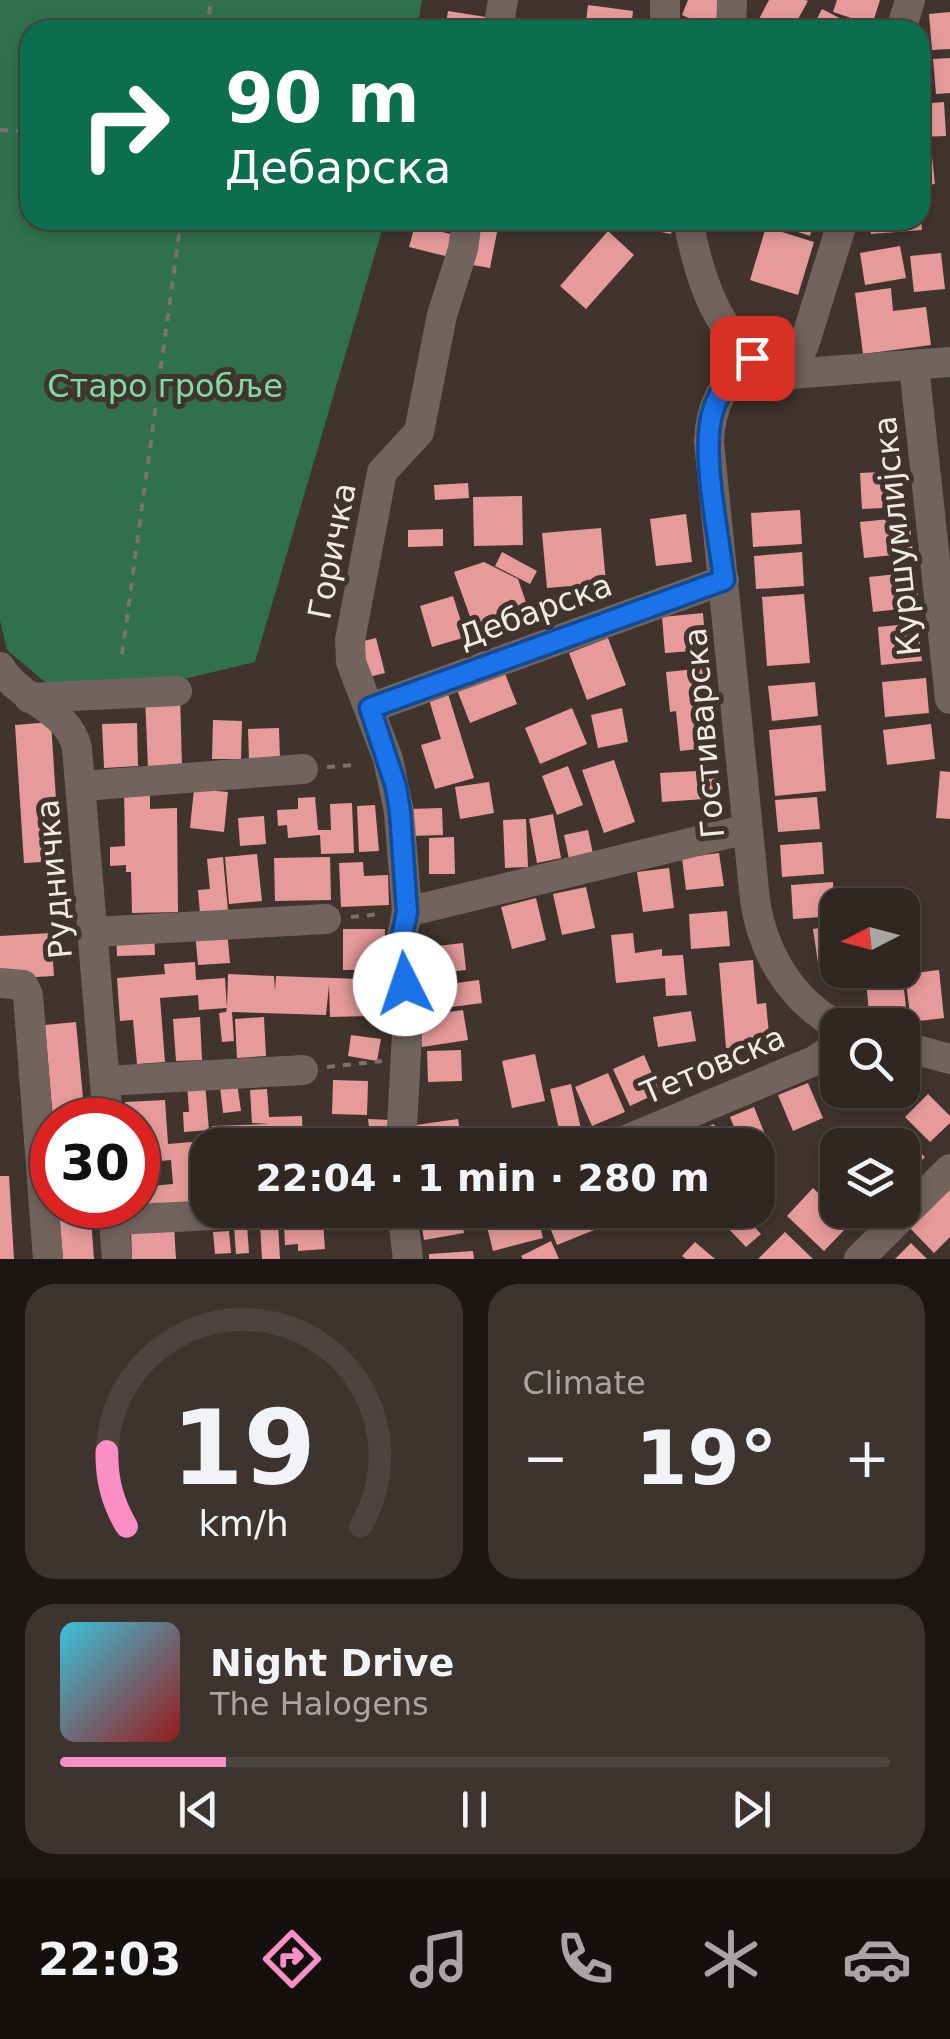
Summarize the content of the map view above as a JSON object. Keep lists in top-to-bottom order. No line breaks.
{"streets":{"street":["Куршумлијска","Горичка","Дебарска","Гостиварска","Рудничка","Тетовска"]},"crossings":[["Горичка","Дебарска"],["Дебарска","Гостиварска"]],"parks":["Старо гробље"],"north":"left","page":{"turn":["90 m","Дебарска"],"limit":"30","trip":"22:04 · 1 min · 280 m","tile":"Climate","heat":["−","19°","+"],"song":["Night Drive","The Halogens"],"tabs":"22:03","gauge":["19","km/h"]}}
